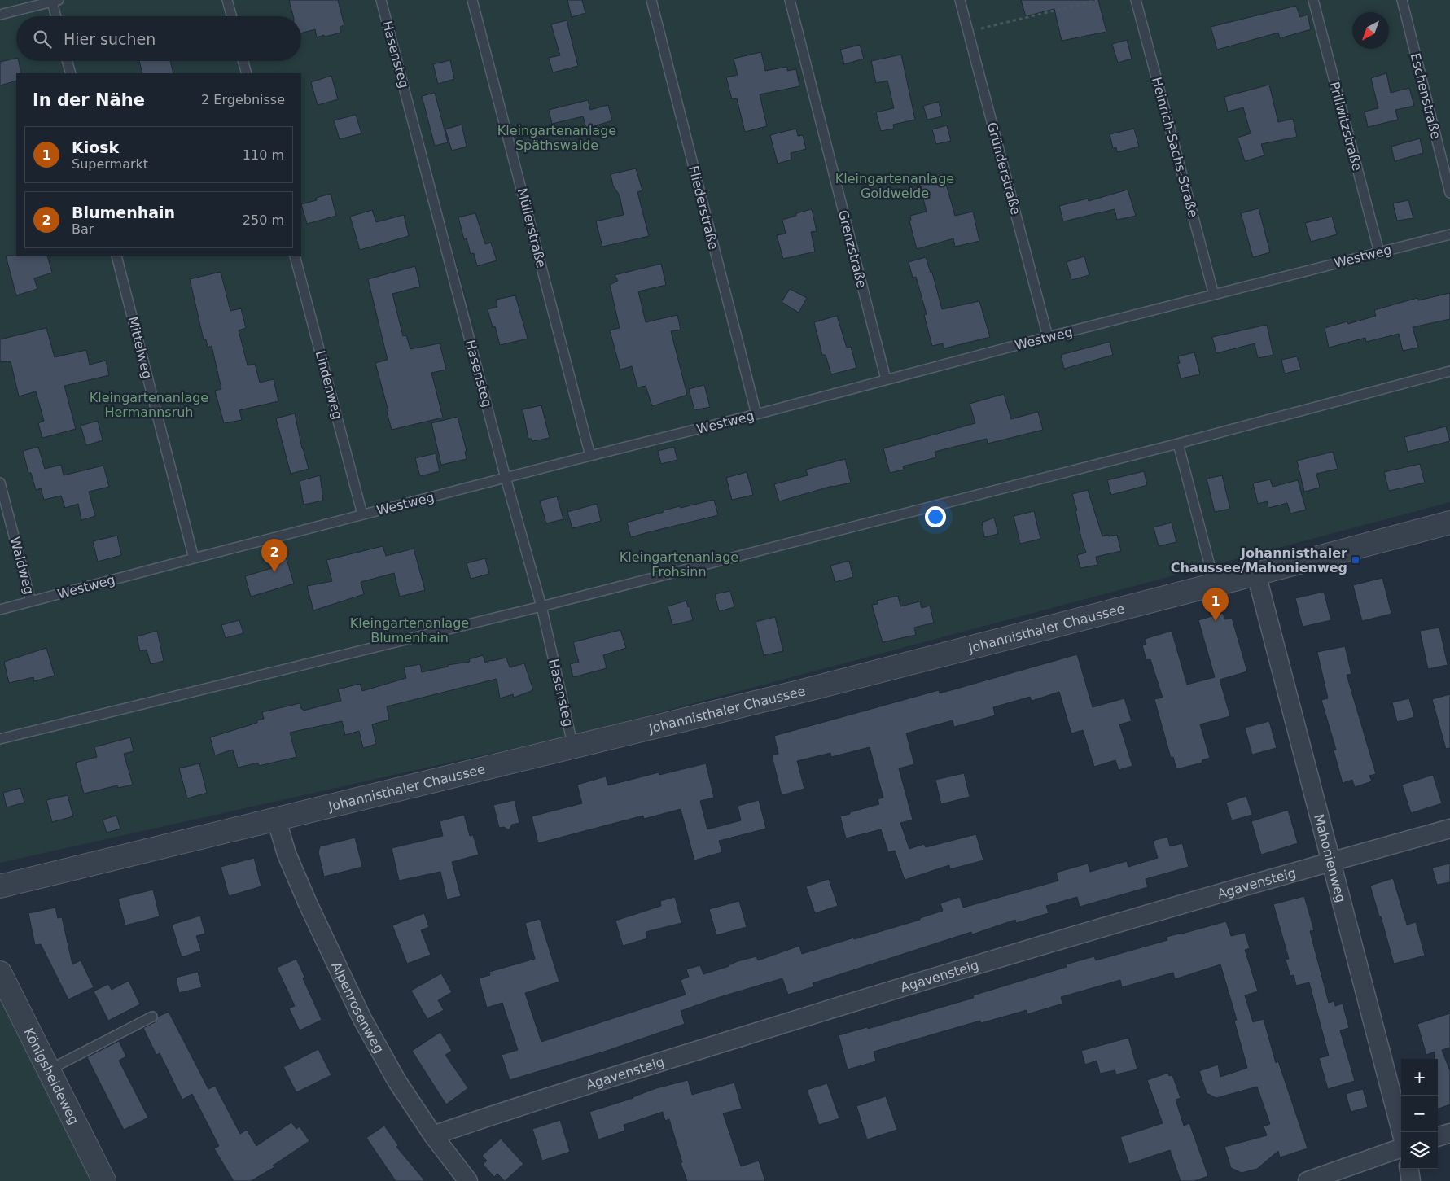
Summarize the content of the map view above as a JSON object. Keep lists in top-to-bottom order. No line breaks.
{"streets":{"street":["Johannisthaler Chaussee","Mahonienweg","Agavensteig","Alpenrosenweg","Königsheideweg"],"lane":["Hasensteg","Eschenstraße","Prillwitzstraße","Heinrich-Sachs-Straße","Gründerstraße","Fliederstraße","Müllerstraße","Grenzstraße","Westweg","Mittelweg","Lindenweg","Waldweg"]},"crossings":[["Hasensteg","Westweg"],["Hasensteg","Johannisthaler Chaussee"],["Prillwitzstraße","Westweg"],["Heinrich-Sachs-Straße","Westweg"],["Gründerstraße","Westweg"],["Fliederstraße","Westweg"],["Müllerstraße","Westweg"],["Grenzstraße","Westweg"],["Westweg","Mittelweg"],["Westweg","Lindenweg"],["Westweg","Waldweg"],["Johannisthaler Chaussee","Mahonienweg"],["Johannisthaler Chaussee","Alpenrosenweg"],["Mahonienweg","Agavensteig"],["Agavensteig","Alpenrosenweg"]],"parks":["Kleingartenanlage Späthswalde","Kleingartenanlage Goldweide","Kleingartenanlage Hermannsruh","Kleingartenanlage Frohsinn","Kleingartenanlage Blumenhain"],"places":{"transit":["Johannisthaler Chaussee/Mahonienweg"]},"north":"bottom left","page":{"search":"Hier suchen","heading":["In der Nähe","2 Ergebnisse"],"list":[{"mark":"1","name":"Kiosk","note":"Supermarkt","value":"110 m"},{"mark":"2","name":"Blumenhain","note":"Bar","value":"250 m"}],"pins":["2","1"],"map_buttons":["+","−"]}}
